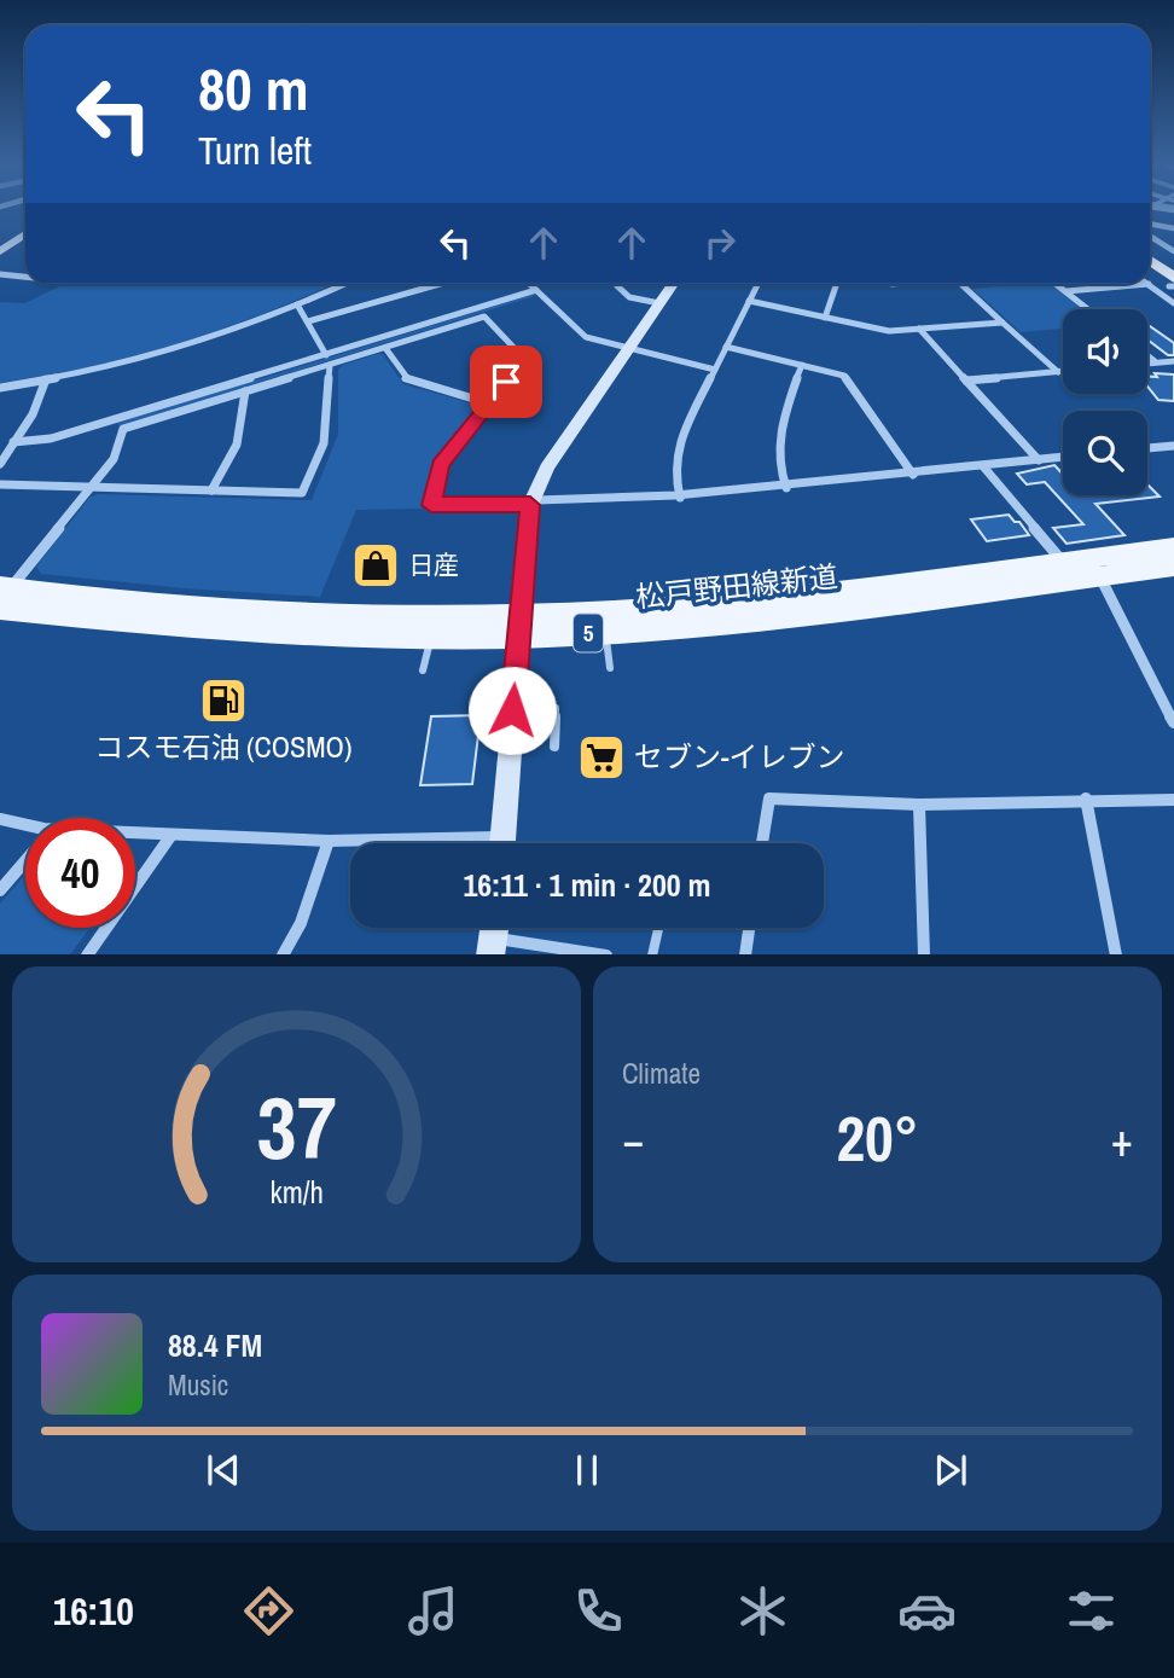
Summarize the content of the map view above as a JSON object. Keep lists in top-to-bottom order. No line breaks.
{"streets":{"main road":["松戸野田線新道","5"]},"places":{"shop":["日産"],"fuel station":["コスモ石油 (COSMO)"],"supermarket":["セブン-イレブン"]},"page":{"turn":["80 m","Turn left"],"limit":"40","trip":"16:11 · 1 min · 200 m","tile":"Climate","heat":["−","20°","+"],"song":["88.4 FM","Music"],"tabs":"16:10","gauge":["37","km/h"]}}
